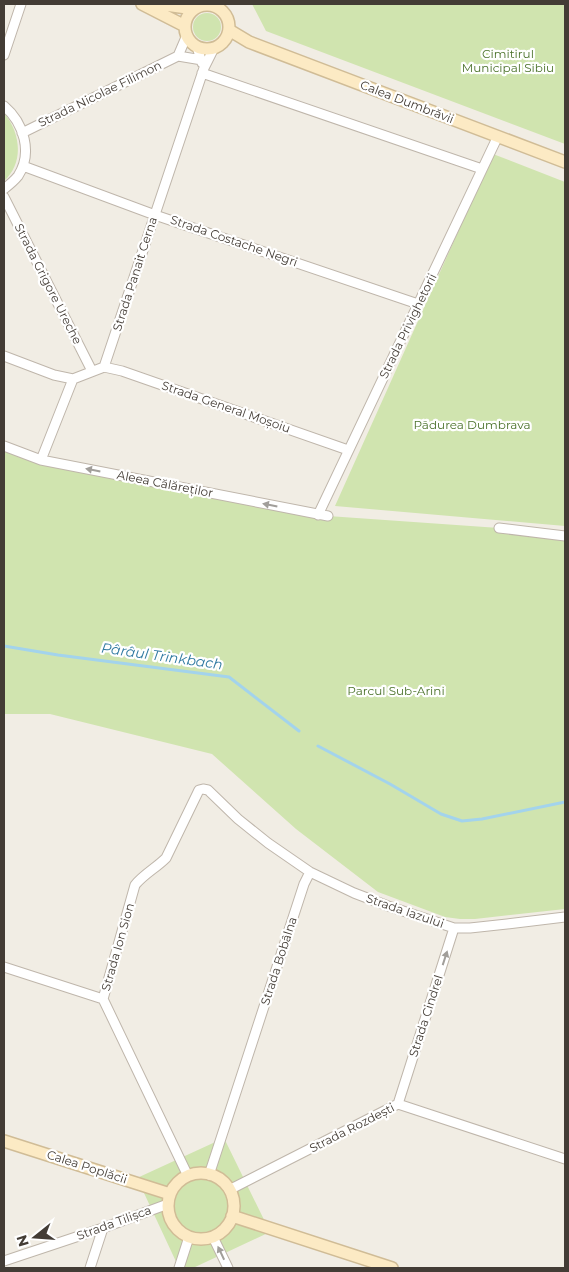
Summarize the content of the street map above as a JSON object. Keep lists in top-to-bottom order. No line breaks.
{"streets":{"main road":["Calea Dumbrăvii","Calea Poplăcii"],"street":["Strada Nicolae Filimon","Strada Costache Negri","Strada Panait Cerna","Strada Grigore Ureche","Strada Privighetorii","Strada General Moșoiu","Aleea Călăreților","Strada Iazului","Strada Ion Sion","Strada Bobâlna","Strada Cindrel","Strada Rozdești","Strada Tilișca"]},"crossings":[["Calea Dumbrăvii","Strada Panait Cerna"],["Calea Dumbrăvii","Strada Privighetorii"],["Strada Costache Negri","Strada Panait Cerna"],["Strada Costache Negri","Strada Privighetorii"],["Strada Panait Cerna","Strada General Moșoiu"],["Strada Privighetorii","Strada General Moșoiu"],["Strada Privighetorii","Aleea Călăreților"],["Strada Iazului","Strada Ion Sion"],["Strada Iazului","Strada Bobâlna"],["Strada Iazului","Strada Cindrel"],["Strada Ion Sion","Strada Bobâlna"],["Strada Ion Sion","Strada Rozdești"],["Strada Ion Sion","Calea Poplăcii"],["Strada Ion Sion","Strada Tilișca"],["Strada Bobâlna","Strada Rozdești"],["Strada Bobâlna","Calea Poplăcii"],["Strada Bobâlna","Strada Tilișca"],["Strada Cindrel","Strada Rozdești"],["Strada Rozdești","Calea Poplăcii"],["Strada Rozdești","Strada Tilișca"],["Calea Poplăcii","Strada Tilișca"]],"one_way":["Aleea Călăreților","Strada Cindrel"],"water":["Pârâul Trinkbach"],"parks":["Cimitirul Municipal Sibiu","Pădurea Dumbrava","Parcul Sub-Arini"],"north":"left"}
